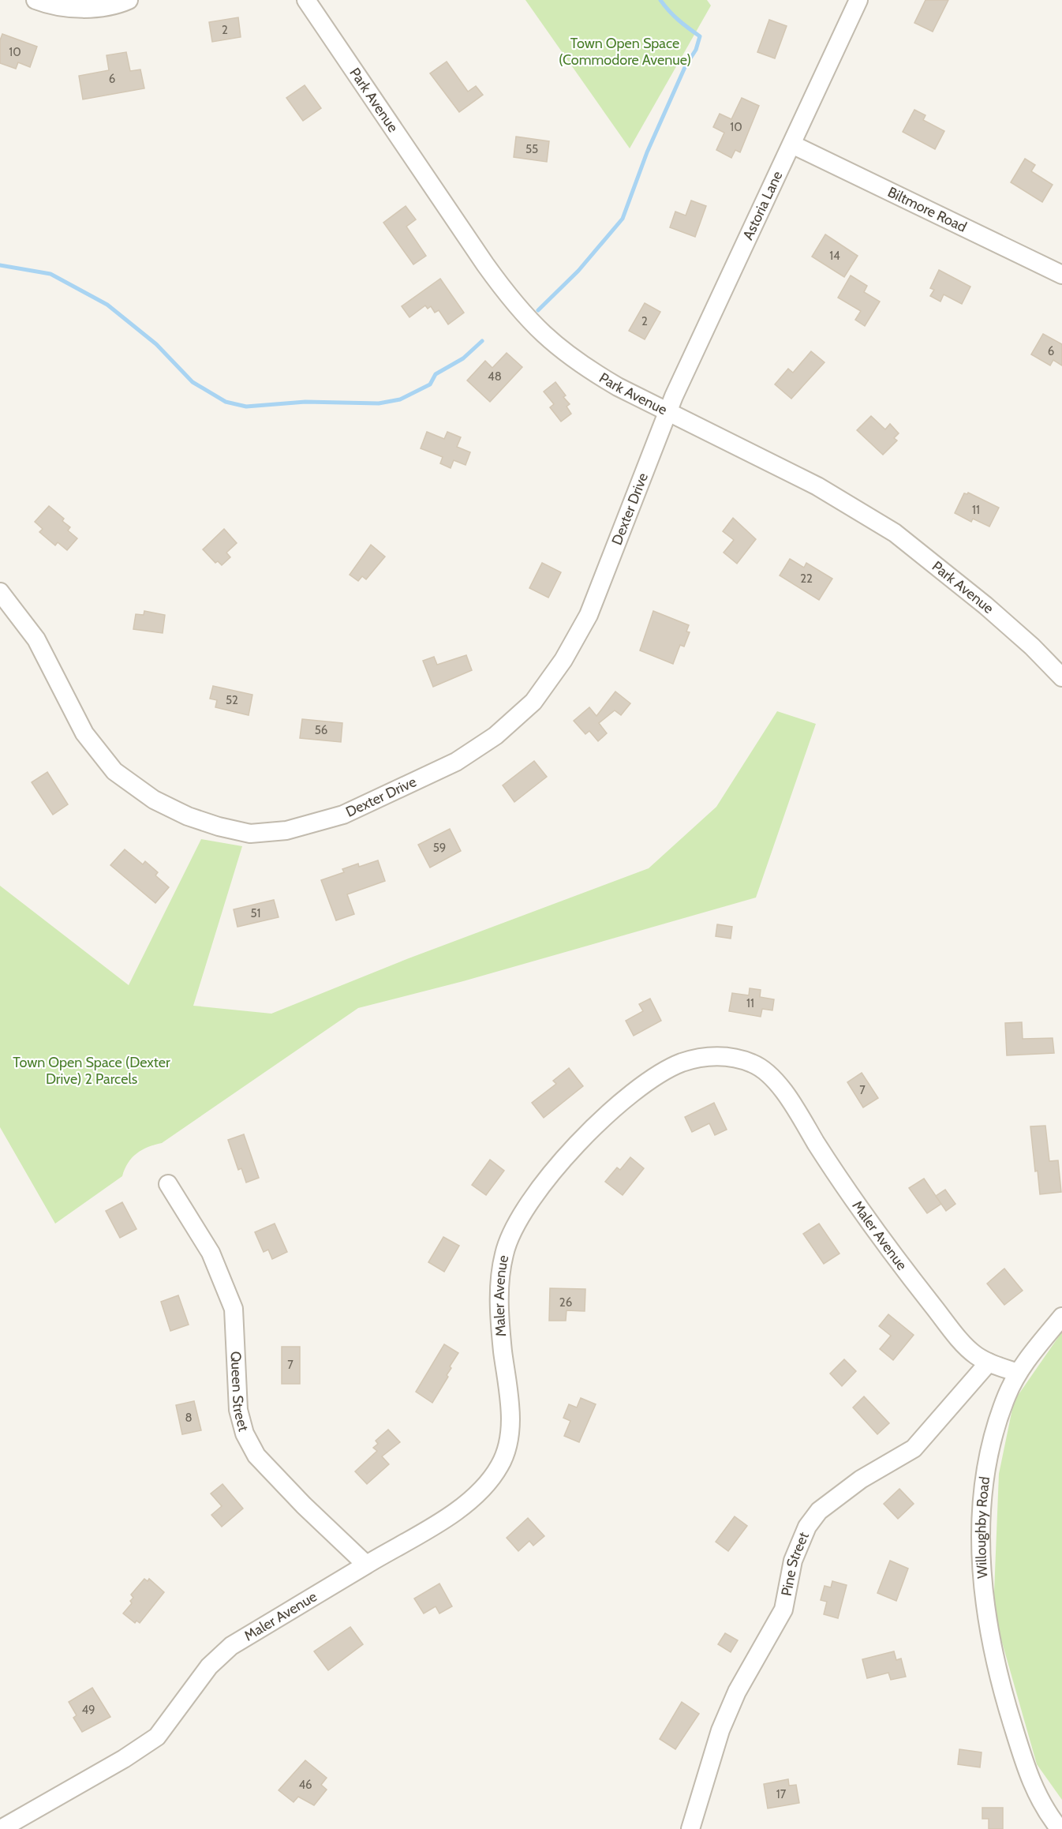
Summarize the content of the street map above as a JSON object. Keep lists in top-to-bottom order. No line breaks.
{"streets":{"street":["Park Avenue","Astoria Lane","Biltmore Road","Dexter Drive","Maler Avenue","Queen Street","Willoughby Road","Pine Street"]},"crossings":[["Park Avenue","Astoria Lane"],["Park Avenue","Dexter Drive"],["Astoria Lane","Biltmore Road"],["Astoria Lane","Dexter Drive"],["Maler Avenue","Queen Street"],["Maler Avenue","Willoughby Road"],["Maler Avenue","Pine Street"]],"parks":["Town Open Space (Commodore Avenue)","Town Open Space (Dexter Drive) 2 Parcels"],"house_numbers":["2","10","6","10","55","14","2","6","48","11","22","52","56","59","51","11","7","26","7","8","49","46","17"]}
